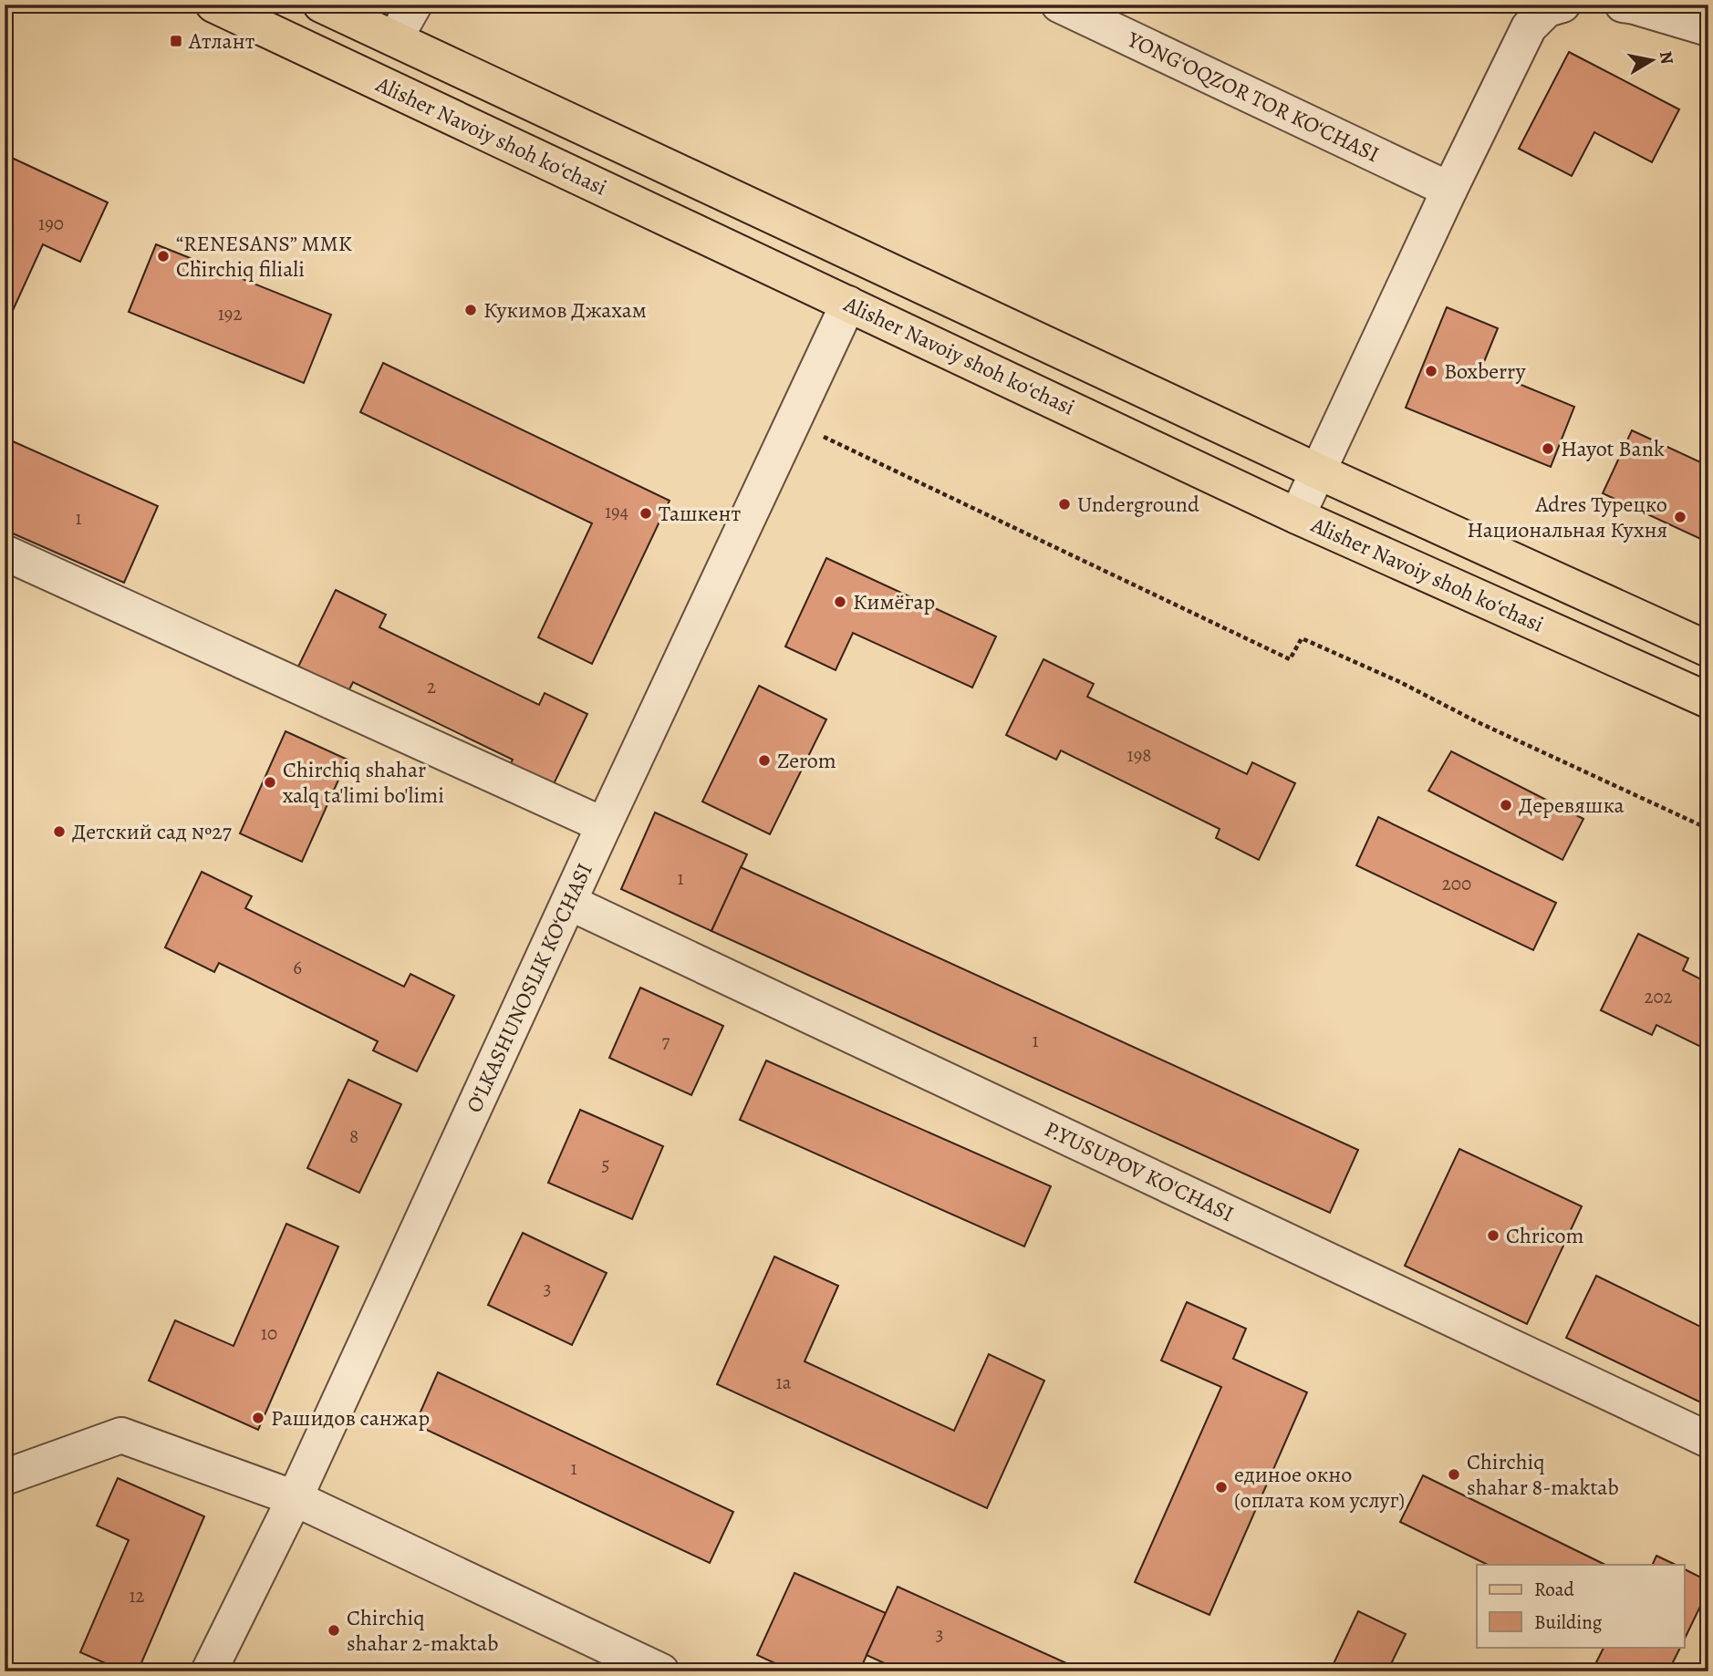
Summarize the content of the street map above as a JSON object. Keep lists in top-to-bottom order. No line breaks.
{"streets":{"main road":["Alisher Navoiy shoh koʻchasi"],"street":["YONG‘OQZOR TOR KO‘CHASI","O‘LKASHUNOSLIK KO‘CHASI","P.YUSUPOV KO'CHASI"]},"crossings":[["Alisher Navoiy shoh koʻchasi","O‘LKASHUNOSLIK KO‘CHASI"],["O‘LKASHUNOSLIK KO‘CHASI","P.YUSUPOV KO'CHASI"]],"places":{"transit":["Атлант"],"other":["“RENESANS” MMK Chirchiq filiali","Кукимов Джахам","Boxberry","Hayot Bank","Underground","Ташкент","Adres Турецко Национальная Кухня","Кимёгар","Zerom","Chirchiq shahar xalq ta'limi bo'limi","Деревяшка","Детский сад №27","Chricom","Рашидов санжар","Chirchiq shahar 8-maktab","единое окно (оплата ком услуг)","Chirchiq shahar 2-maktab"]},"house_numbers":["190","192","194","1","2","198","1","200","6","202","1","7","8","5","3","10","1a","1","12","3"],"legend":["Road","Building"],"north":"right"}
